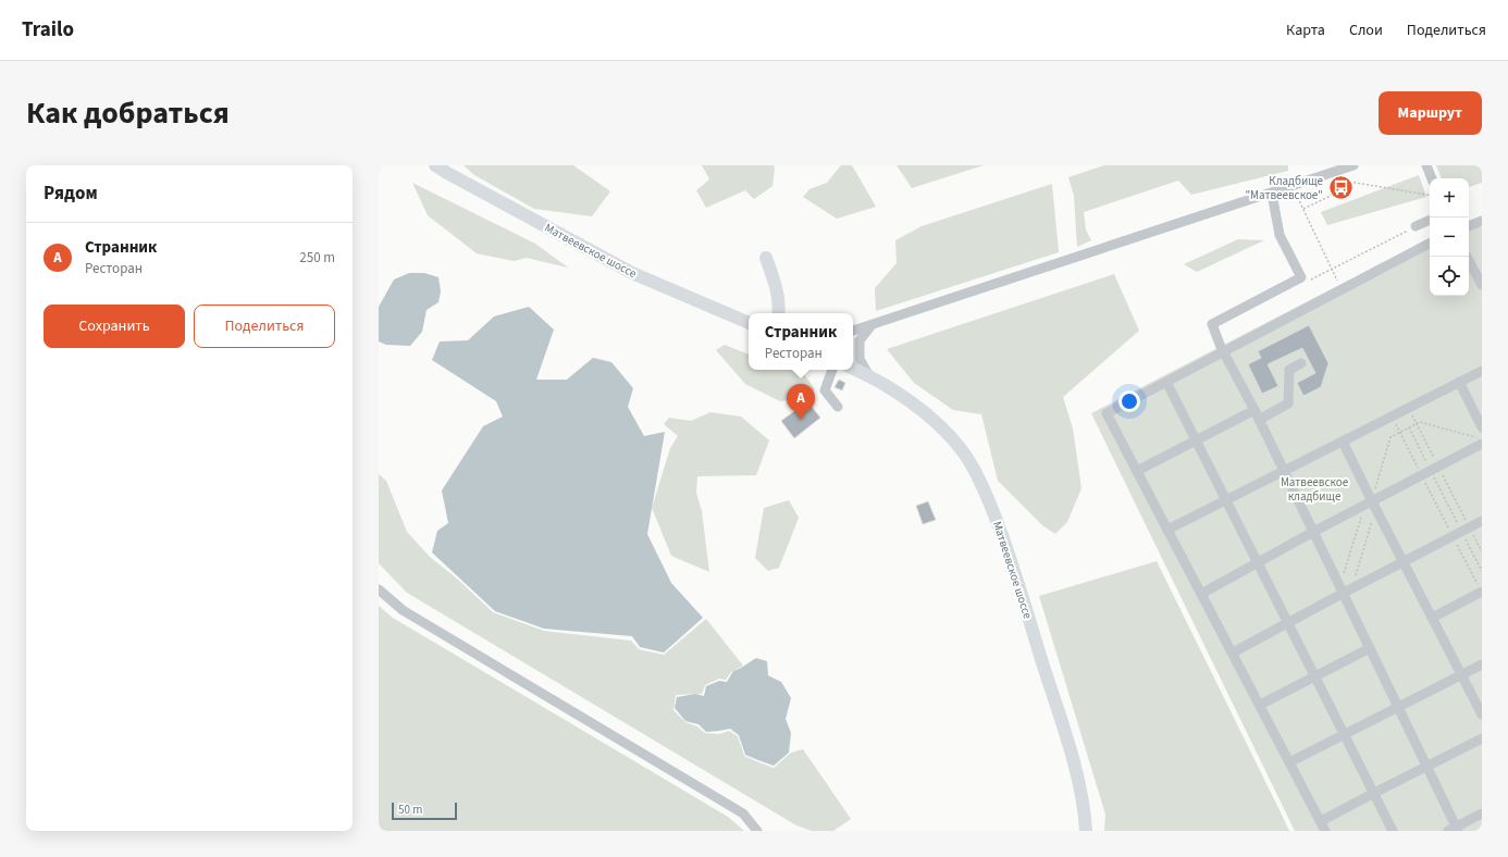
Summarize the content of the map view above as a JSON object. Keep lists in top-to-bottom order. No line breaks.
{"streets":{"main road":["Матвеевское шоссе"]},"parks":["Матвеевское кладбище"],"places":{"bus stop":["Кладбище \"Матвеевское\""]},"scale_bar":"50 m","page":{"header":"Trailo","nav":["Карта","Слои","Поделиться"],"title":"Как добраться","buttons":["Маршрут",["Сохранить","Поделиться"]],"heading":"Рядом","map_buttons":["+","−"],"list":[{"mark":"A","name":"Странник","note":"Ресторан","value":"250 m"}],"popup":["Странник","Ресторан"],"pins":"A","scale":"50 m"}}
